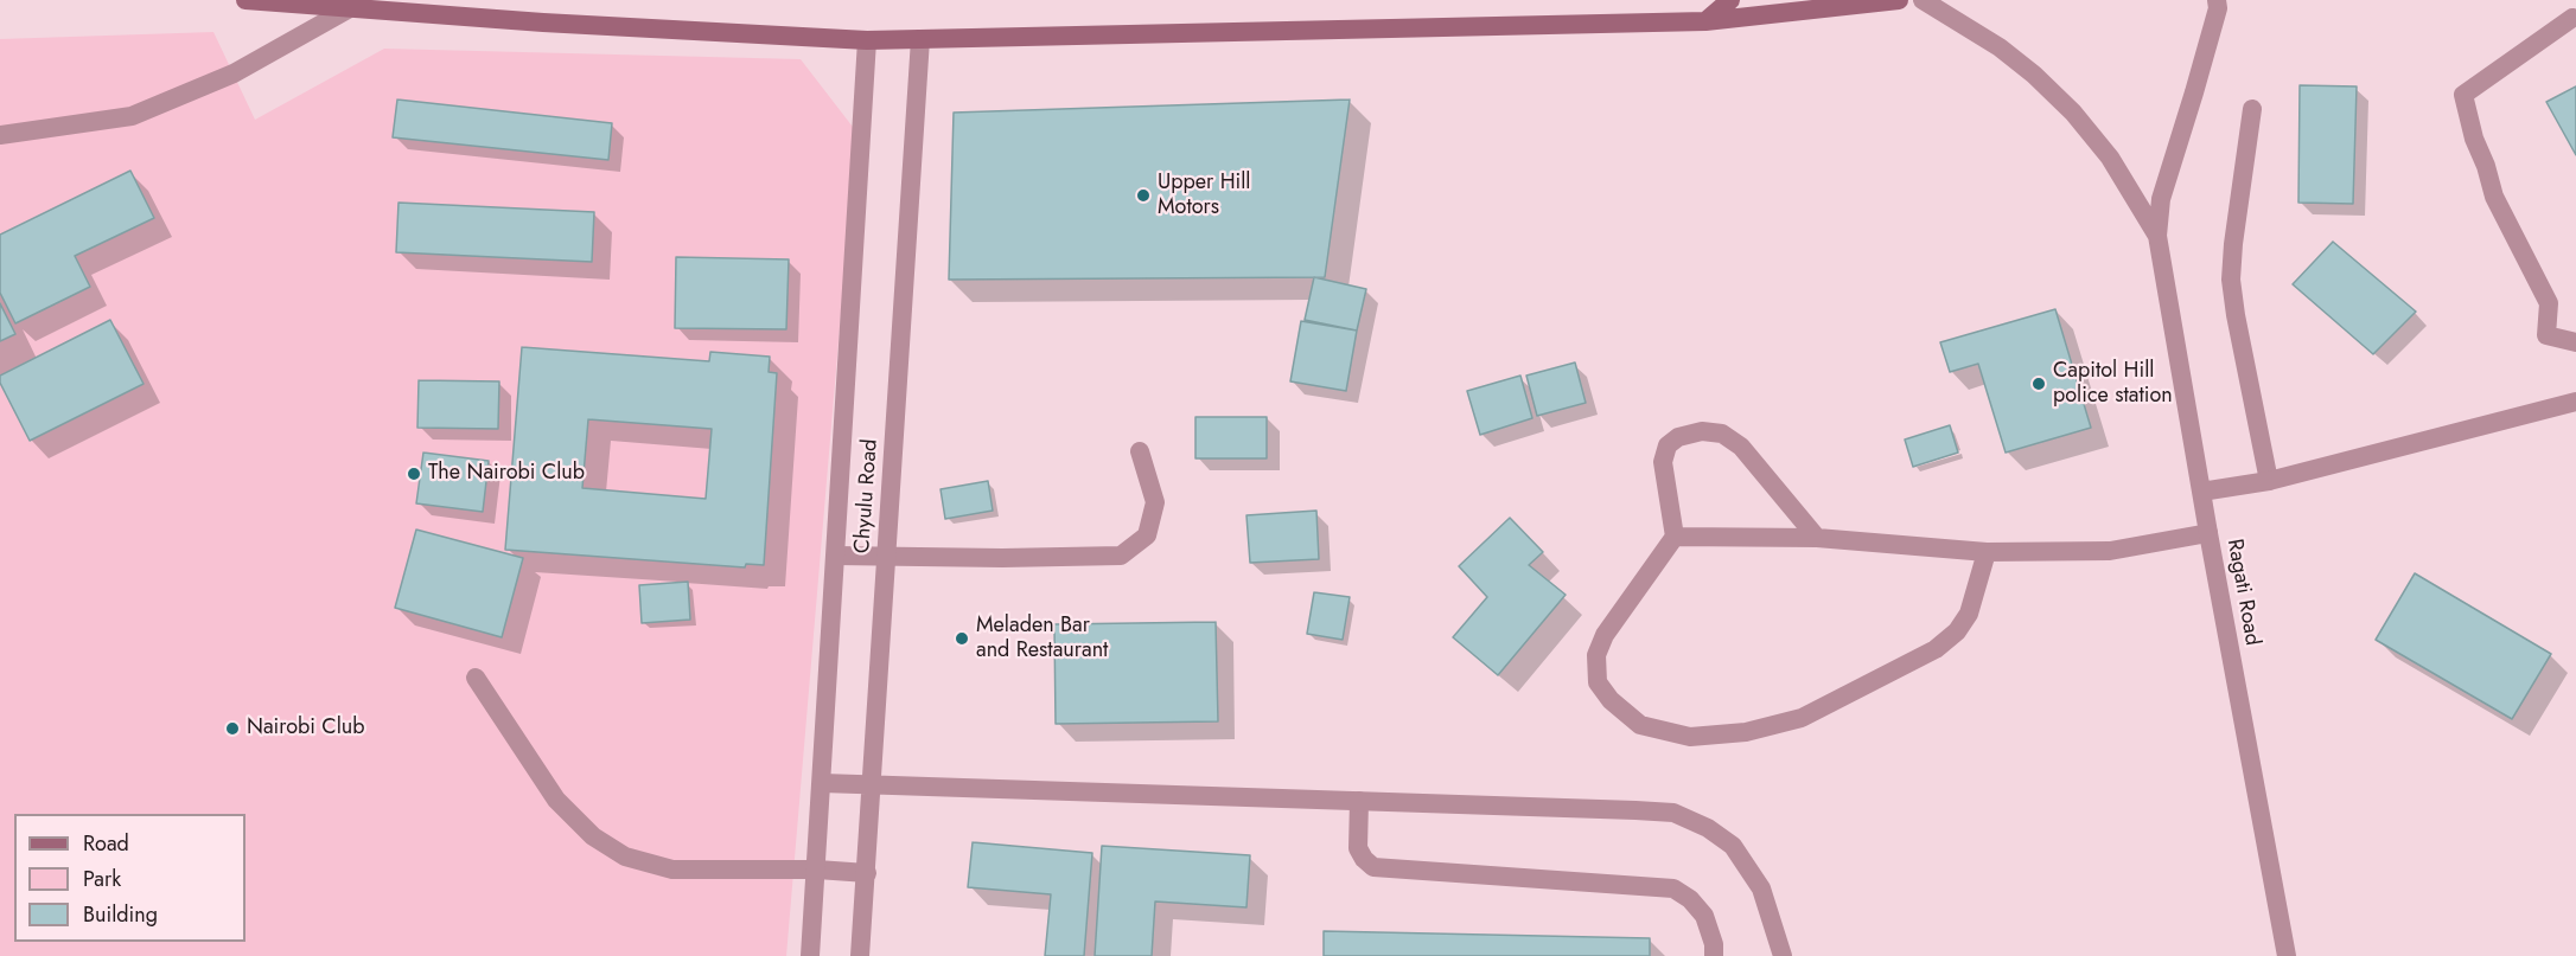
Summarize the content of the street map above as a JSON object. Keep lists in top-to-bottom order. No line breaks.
{"streets":{"street":["Chyulu Road","Ragati Road"]},"places":["Upper Hill Motors","Capitol Hill police station","The Nairobi Club","Meladen Bar and Restaurant","Nairobi Club"],"legend":["Road","Park","Building"]}
